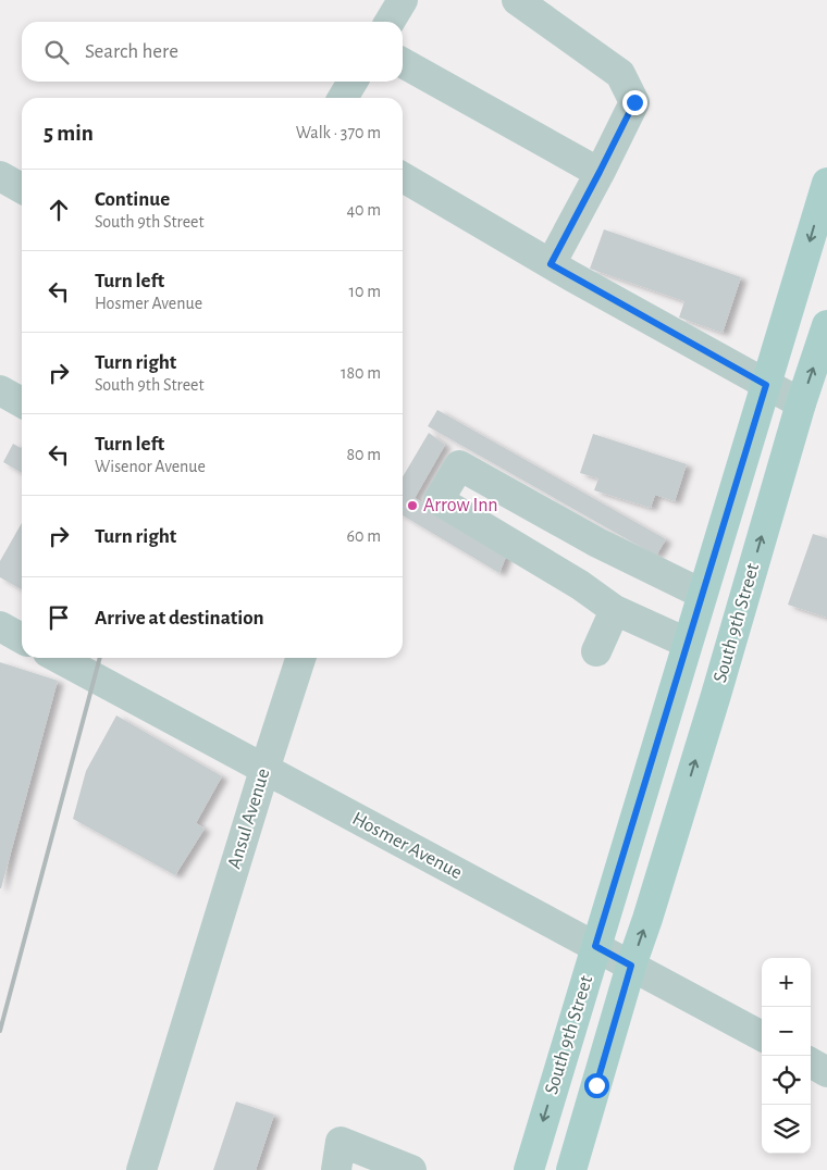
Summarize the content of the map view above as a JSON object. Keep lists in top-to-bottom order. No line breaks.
{"streets":{"main road":["South 9th Street"],"street":["Ansul Avenue","Hosmer Avenue"]},"crossings":[["South 9th Street","Hosmer Avenue"],["Ansul Avenue","Hosmer Avenue"]],"places":["Arrow Inn"],"page":{"search":"Search here","heading":["5 min","Walk · 370 m"],"list":[["Continue","South 9th Street","40 m"],["Turn left","Hosmer Avenue","10 m"],["Turn right","South 9th Street","180 m"],["Turn left","Wisenor Avenue","80 m"],["Turn right","60 m"],"Arrive at destination"],"map_buttons":["+","−"]}}
